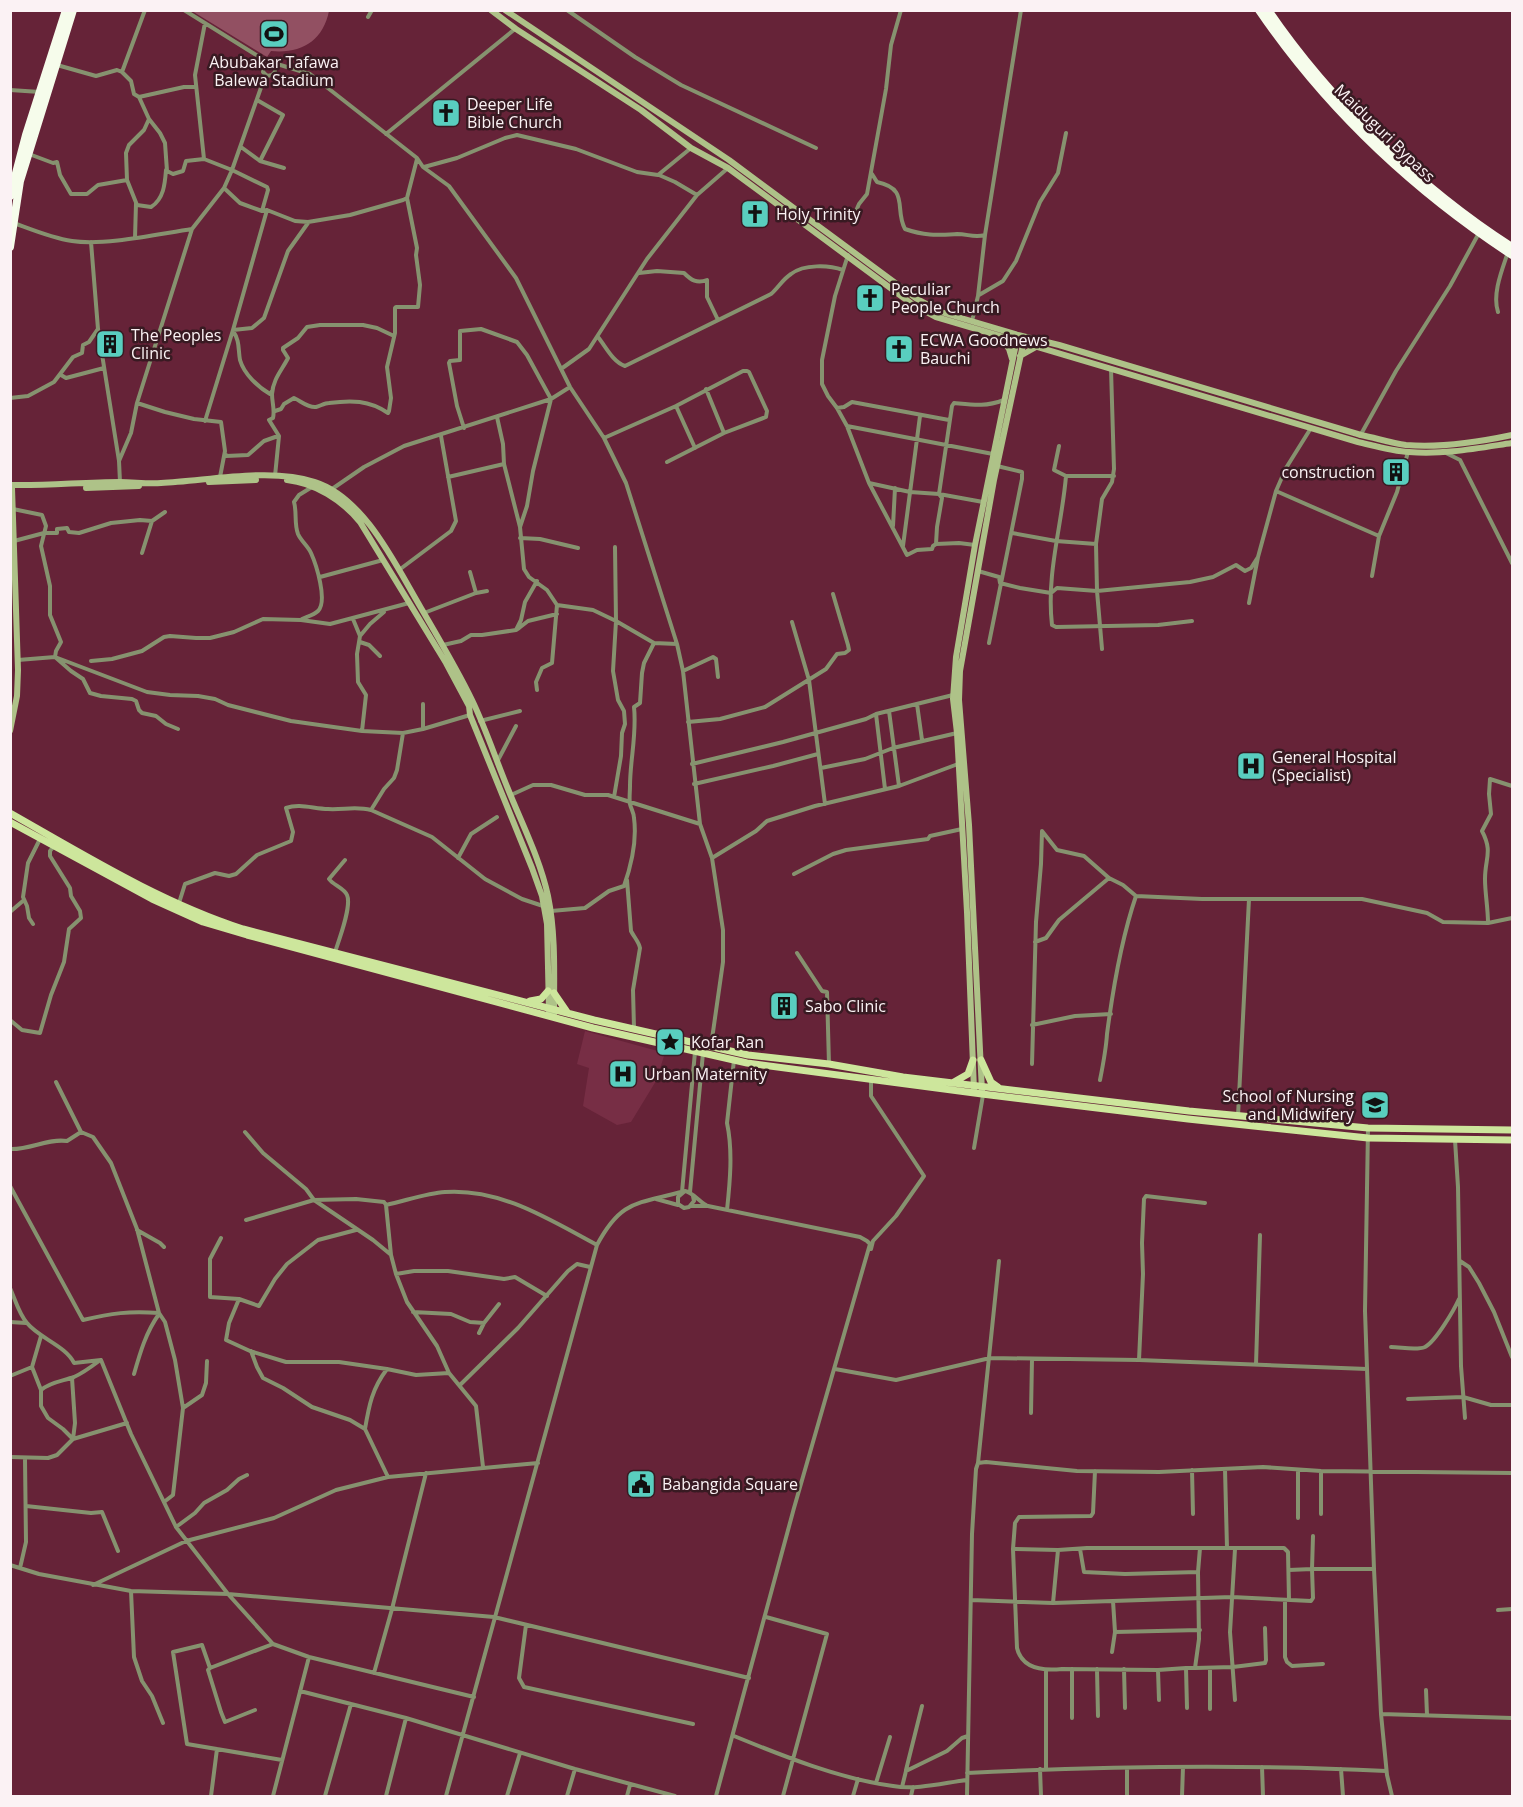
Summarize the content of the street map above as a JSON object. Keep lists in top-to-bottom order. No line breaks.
{"streets":{"highway":["Maiduguri Bypass"]},"places":{"sports":["Abubakar Tafawa Balewa Stadium"],"church":["Deeper Life Bible Church","Holy Trinity","Peculiar People Church","ECWA Goodnews Bauchi"],"building":["The Peoples Clinic","construction","Sabo Clinic"],"hospital":["General Hospital (Specialist)","Urban Maternity"],"place":["Kofar Ran"],"school or university":["School of Nursing and Midwifery"],"public building":["Babangida Square"]}}
